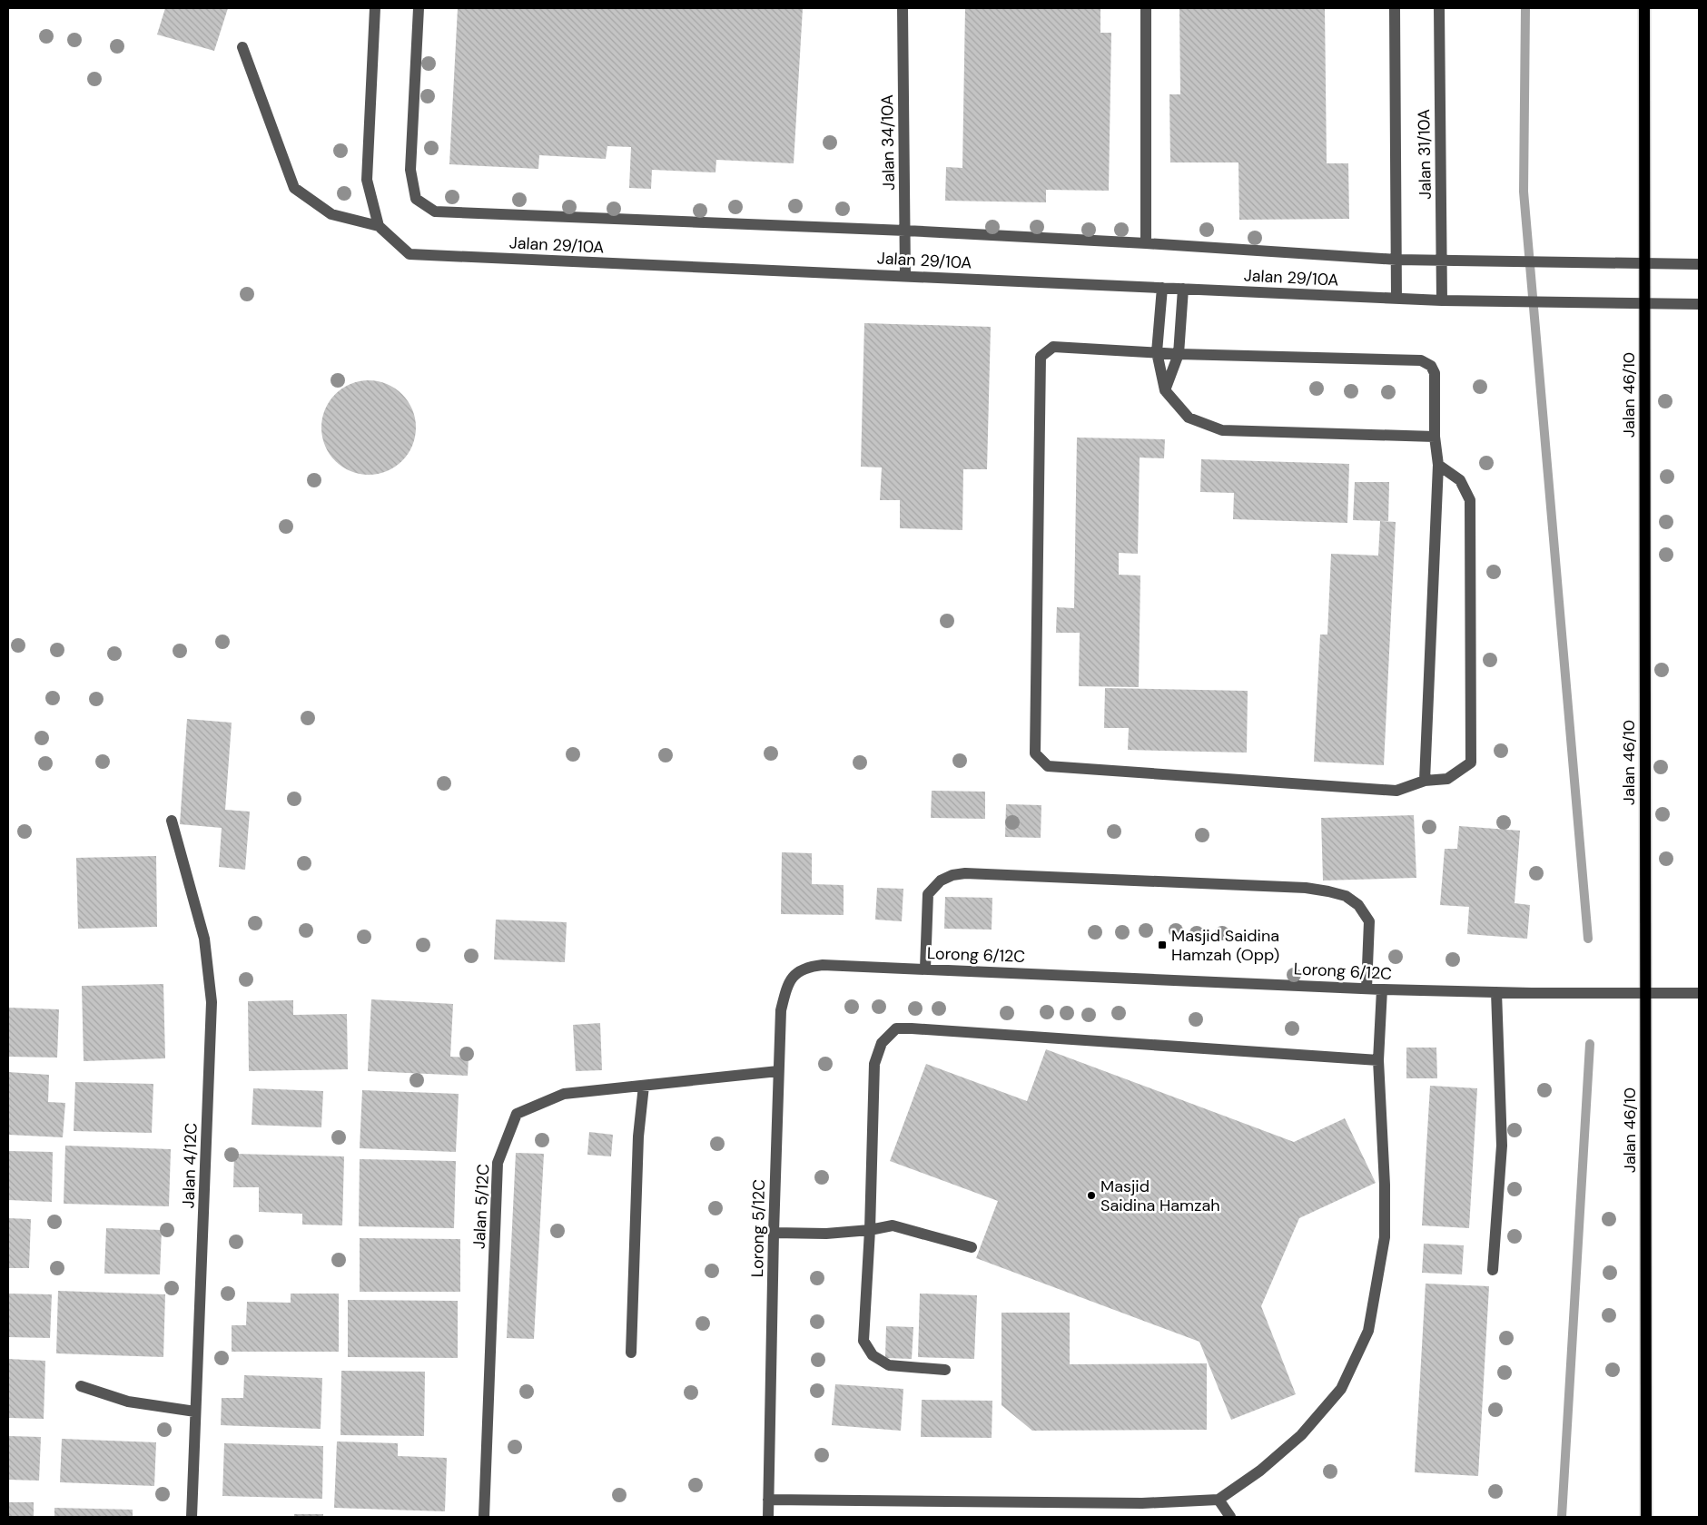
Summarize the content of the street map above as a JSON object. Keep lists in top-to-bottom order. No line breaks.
{"streets":{"main road":["Jalan 46/10"],"street":["Jalan 34/10A","Jalan 31/10A","Jalan 29/10A","Lorong 6/12C","Jalan 4/12C","Jalan 5/12C","Lorong 5/12C"]},"crossings":[["Jalan 34/10A","Jalan 29/10A"],["Jalan 31/10A","Jalan 29/10A"],["Jalan 29/10A","Jalan 46/10"],["Jalan 46/10","Lorong 6/12C"],["Lorong 6/12C","Lorong 5/12C"],["Jalan 5/12C","Lorong 5/12C"]],"places":{"transit":["Masjid Saidina Hamzah (Opp)"],"other":["Masjid Saidina Hamzah"]}}
